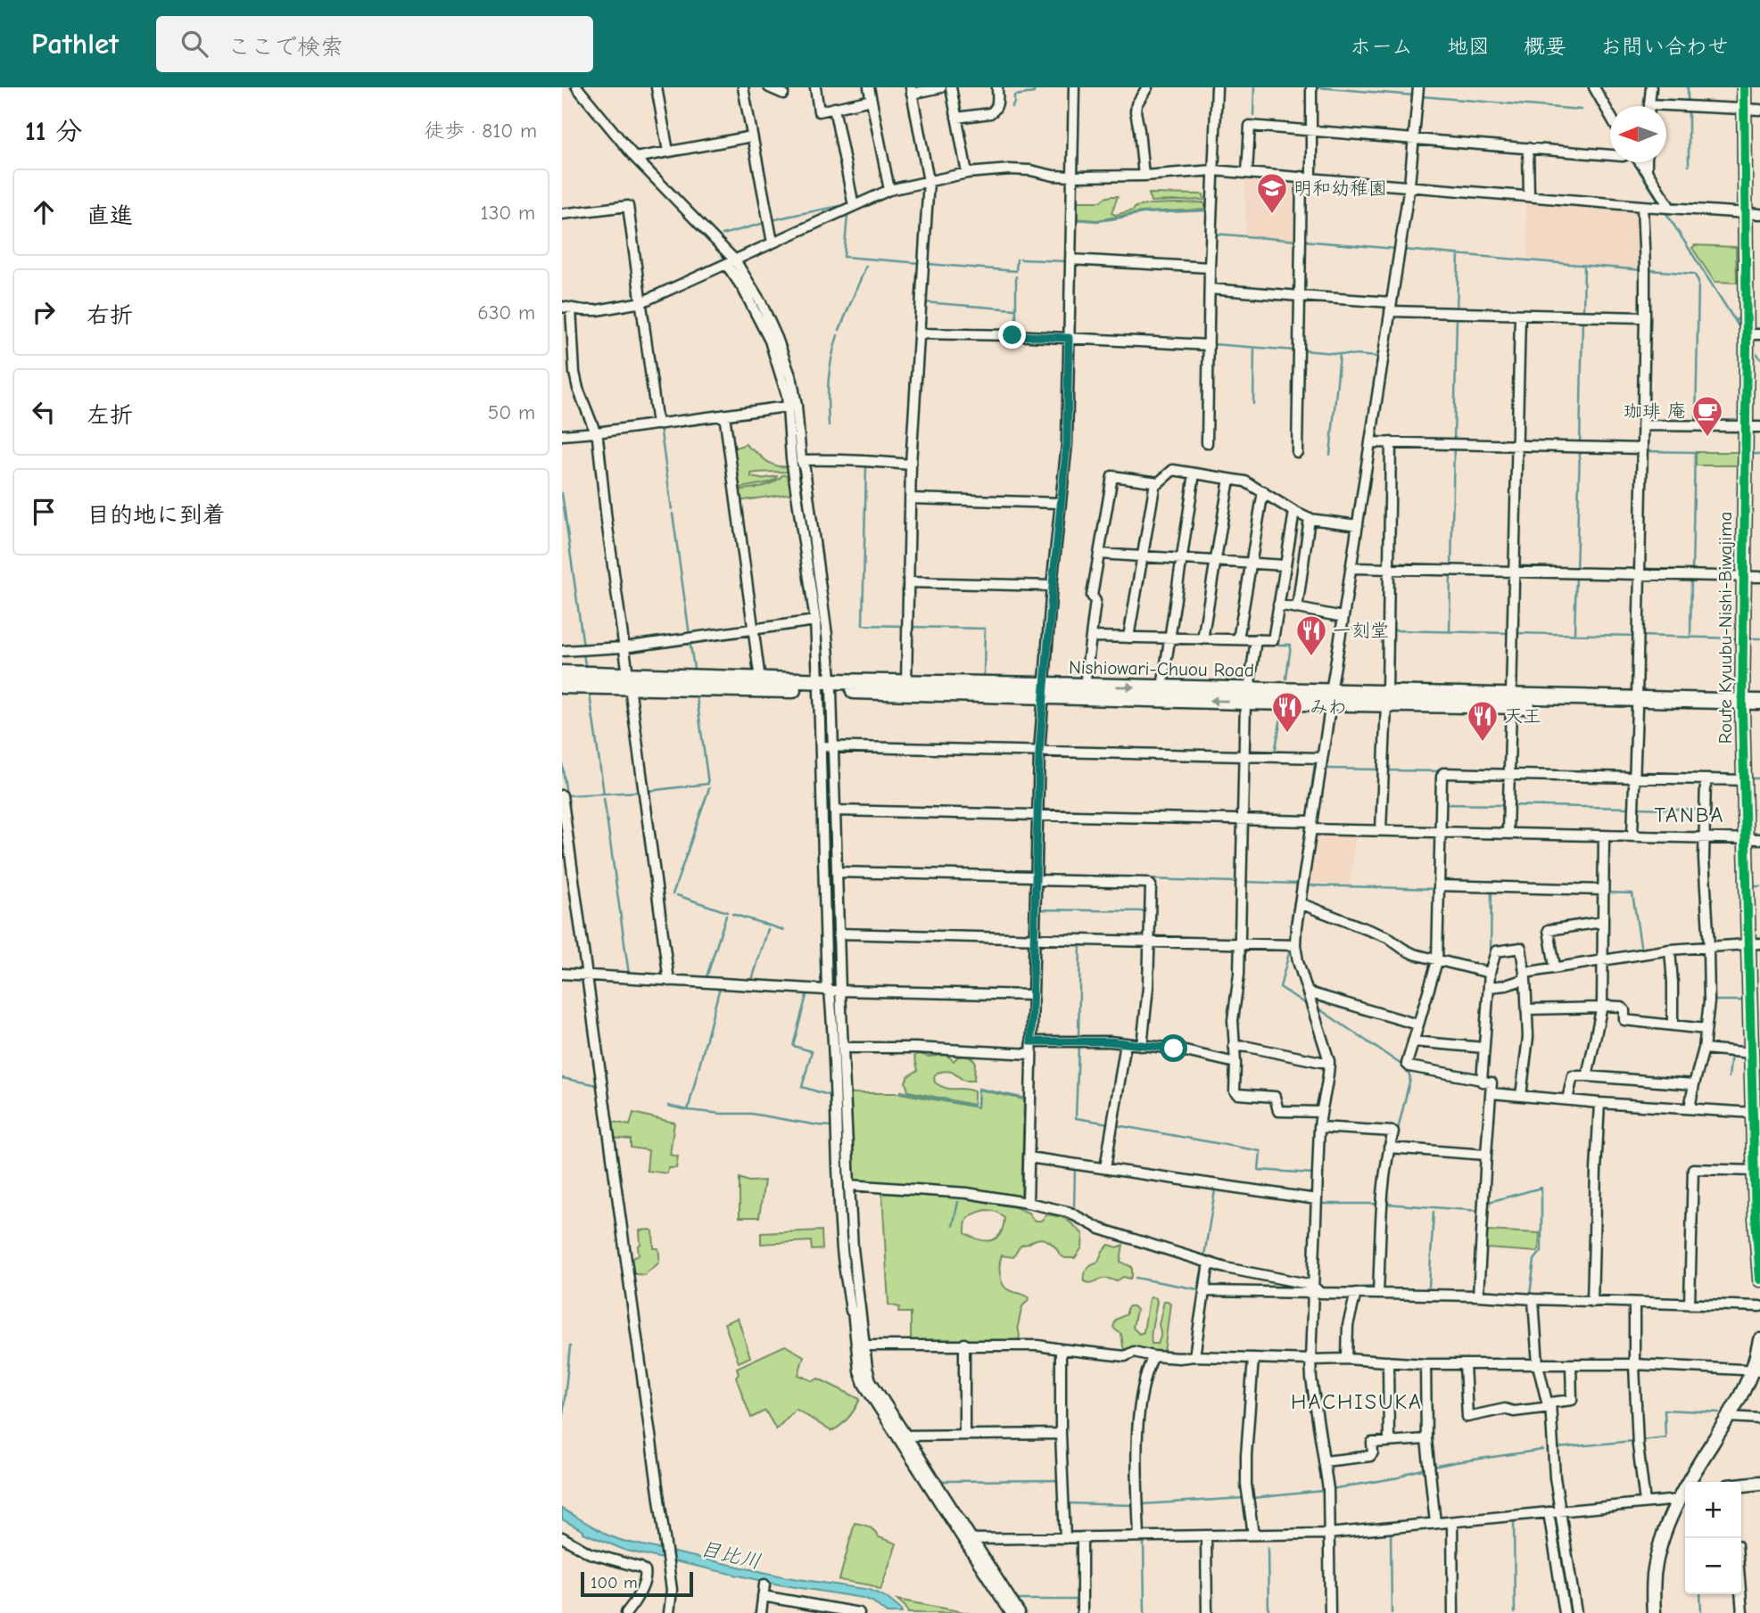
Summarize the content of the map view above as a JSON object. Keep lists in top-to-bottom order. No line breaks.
{"streets":{"main road":["Route Kyuubu-Nishi-Biwajima","Nishiowari-Chuou Road"]},"crossings":[["Route Kyuubu-Nishi-Biwajima","Nishiowari-Chuou Road"]],"districts":["TANBA","HACHISUKA"],"water":["目比川"],"places":{"school or university":["明和幼稚園"],"cafe":["珈琲 庵"],"restaurant":["一刻堂","みわ","天王"]},"scale_bar":"100 m","north":"left","page":{"header":"Pathlet","search":"ここで検索","nav":["ホーム","地図","概要","お問い合わせ"],"heading":["11 分","徒歩 · 810 m"],"list":[["直進","130 m"],["右折","630 m"],["左折","50 m"],"目的地に到着"],"map_buttons":["+","−"],"scale":"100 m"}}
